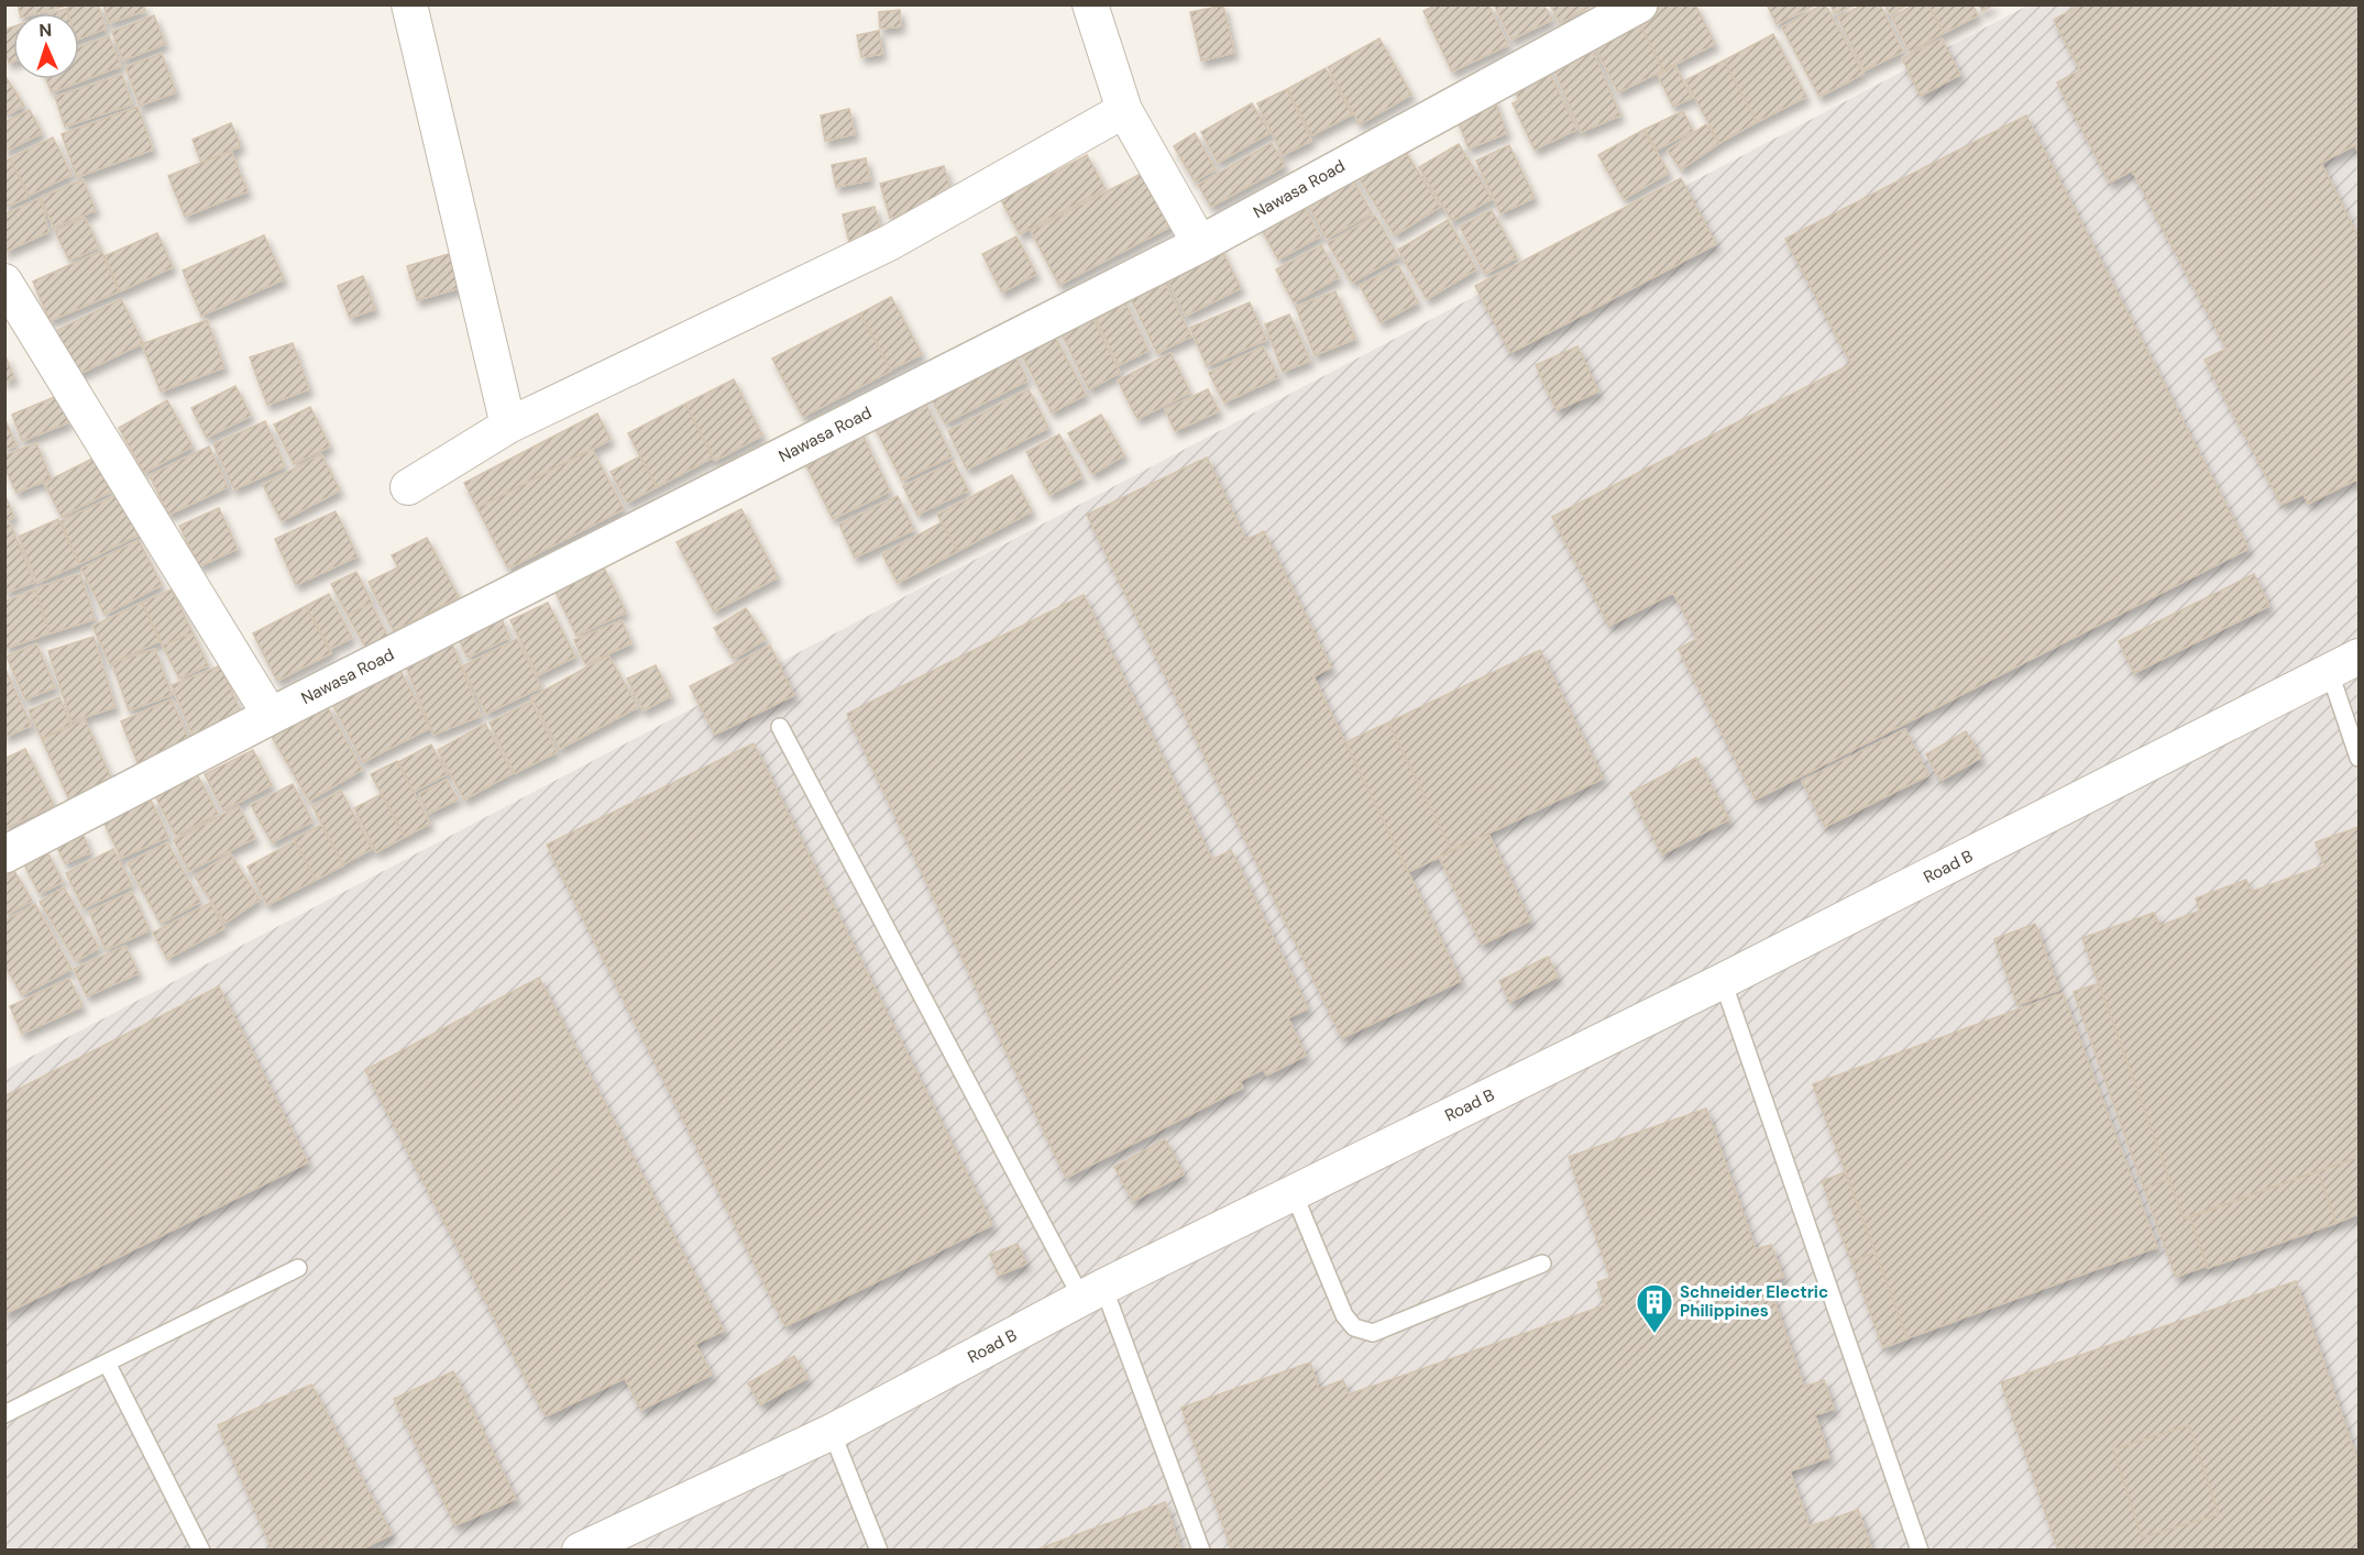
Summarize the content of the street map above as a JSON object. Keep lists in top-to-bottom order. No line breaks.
{"streets":{"street":["Nawasa Road","Road B"]},"places":{"building":["Schneider Electric Philippines"]},"north":"top"}
